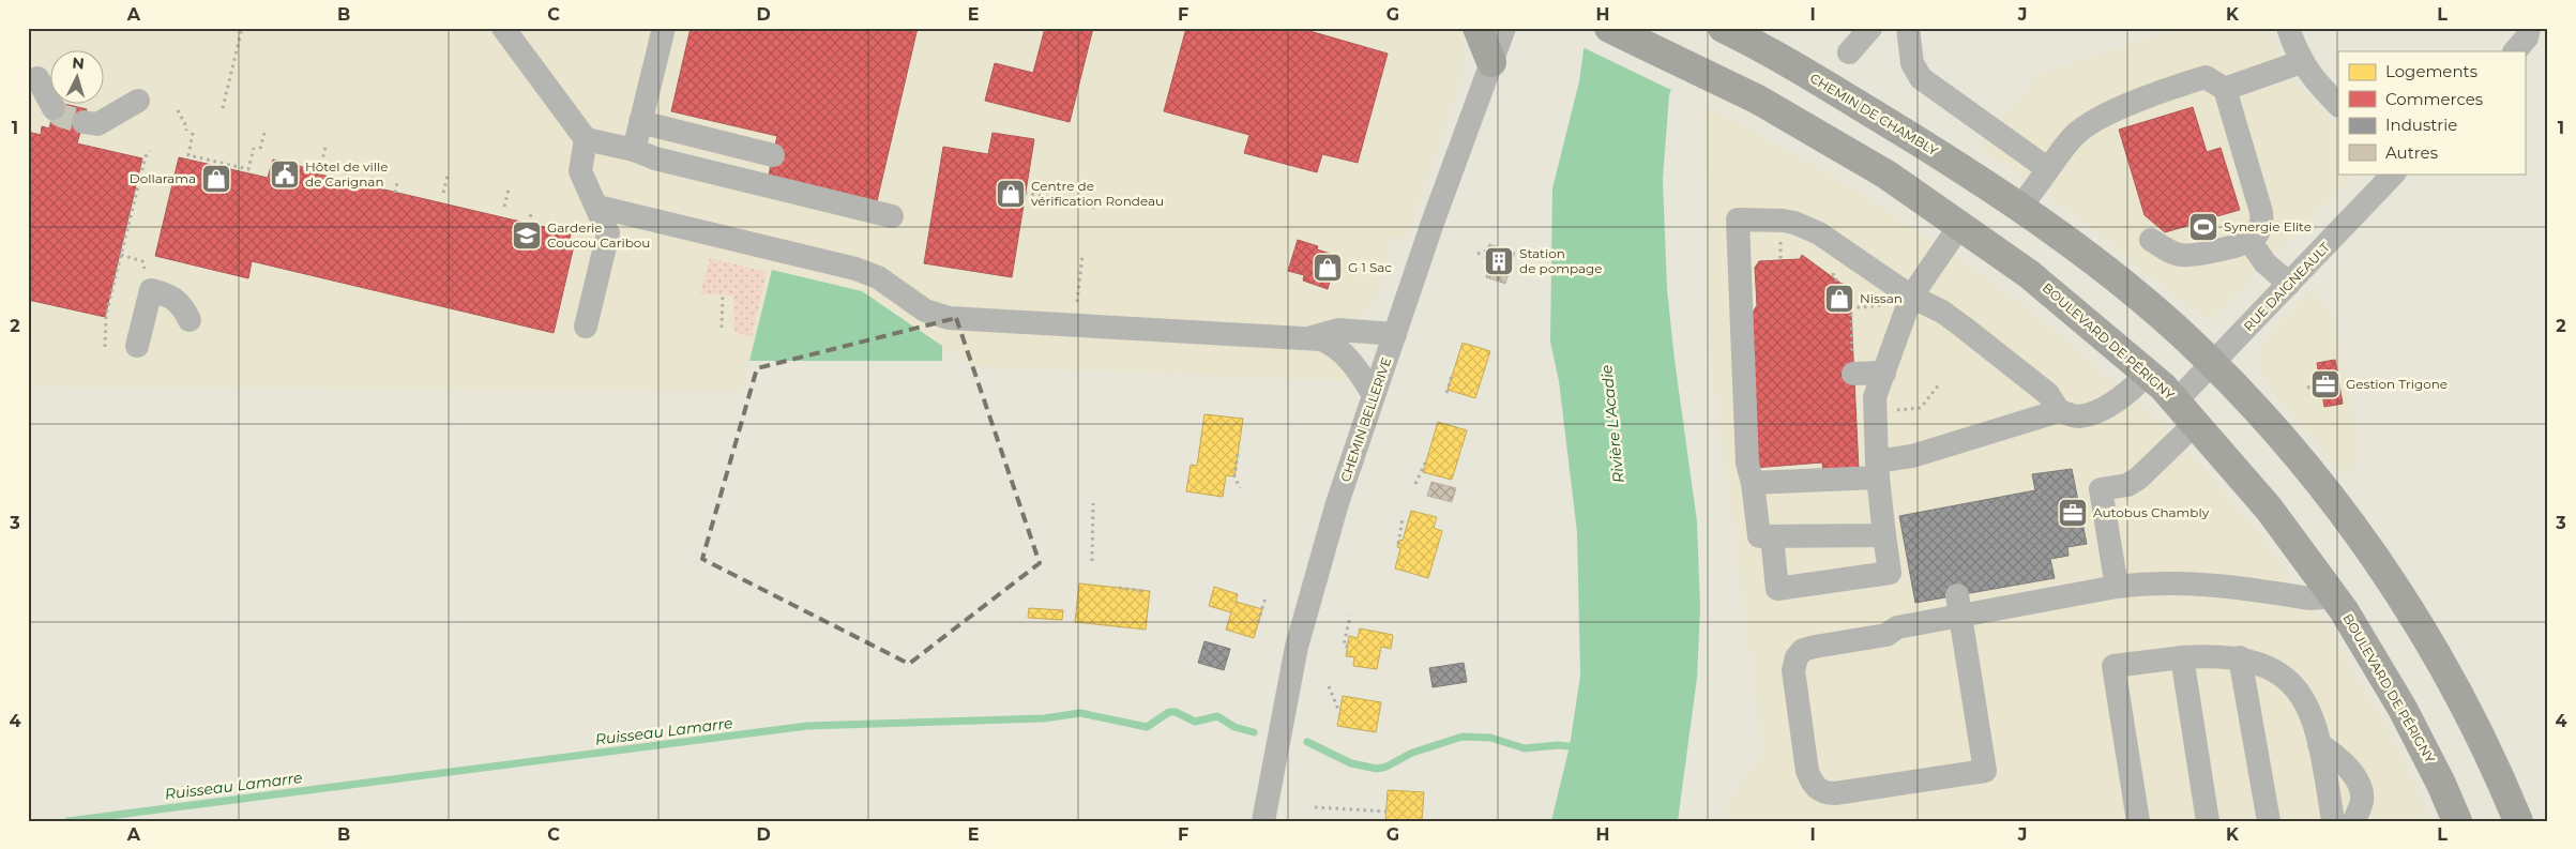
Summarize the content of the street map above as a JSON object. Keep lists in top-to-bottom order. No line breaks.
{"streets":{"main road":["CHEMIN DE CHAMBLY","BOULEVARD DE PÉRIGNY"],"street":["RUE DAIGNEAULT","CHEMIN BELLERIVE"]},"crossings":[["RUE DAIGNEAULT","BOULEVARD DE PÉRIGNY"]],"water":["Rivière L'Acadie","Ruisseau Lamarre"],"places":{"public building":["Hôtel de ville de Carignan"],"shop":["Dollarama","Centre de vérification Rondeau","G 1 Sac","Nissan"],"sports":["Synergie Elite"],"school or university":["Garderie Coucou Caribou"],"building":["Station de pompage"],"office":["Gestion Trigone","Autobus Chambly"]},"legend":["Logements","Commerces","Industrie","Autres"],"north":"top","grid":{"columns":["A","B","C","D","E","F","G","H","I","J","K","L"],"rows":["1","2","3","4"]}}
